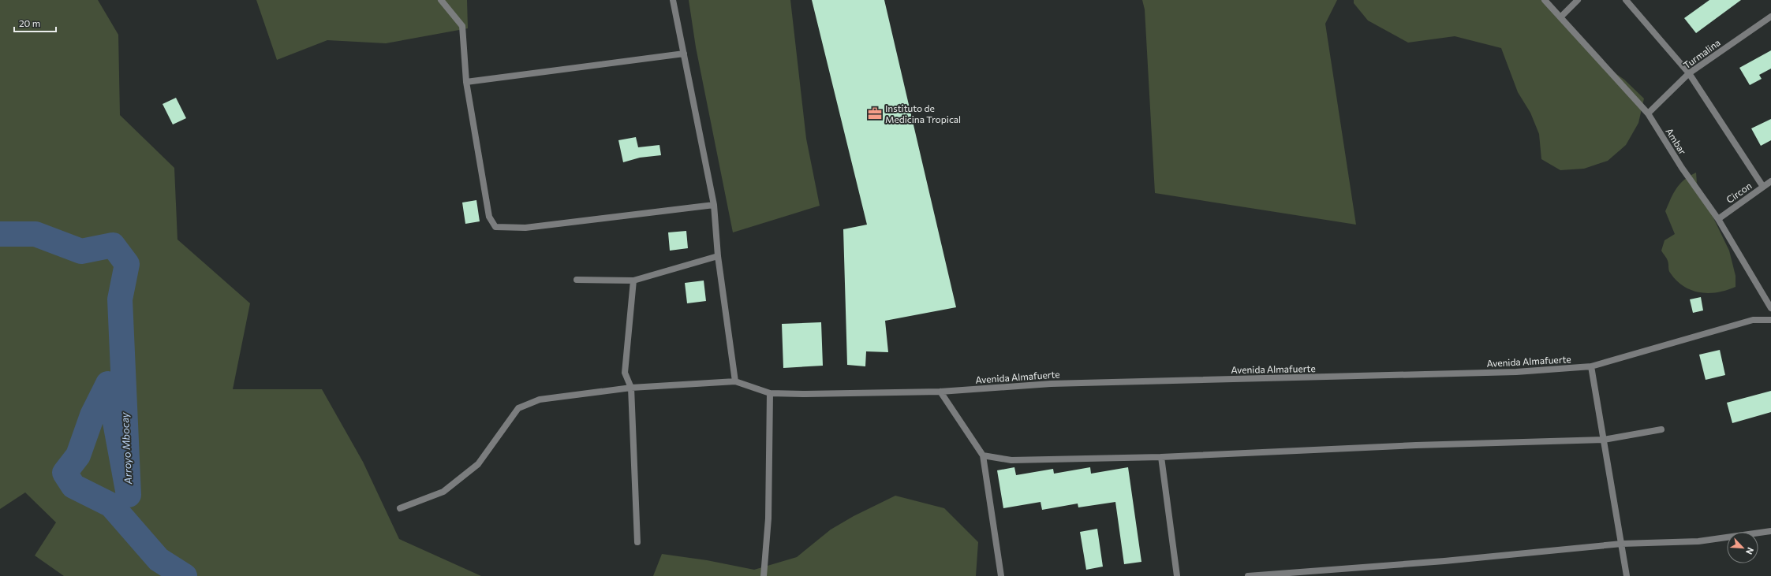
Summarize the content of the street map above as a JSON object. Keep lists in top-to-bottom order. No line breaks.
{"streets":{"street":["Turmalina","Ambar","Circon","Avenida Almafuerte"]},"crossings":[["Turmalina","Ambar"],["Ambar","Circon"]],"water":["Arroyo Mbocay"],"places":{"office":["Instituto de Medicina Tropical"]},"scale_bar":"20 m","north":"bottom right"}
